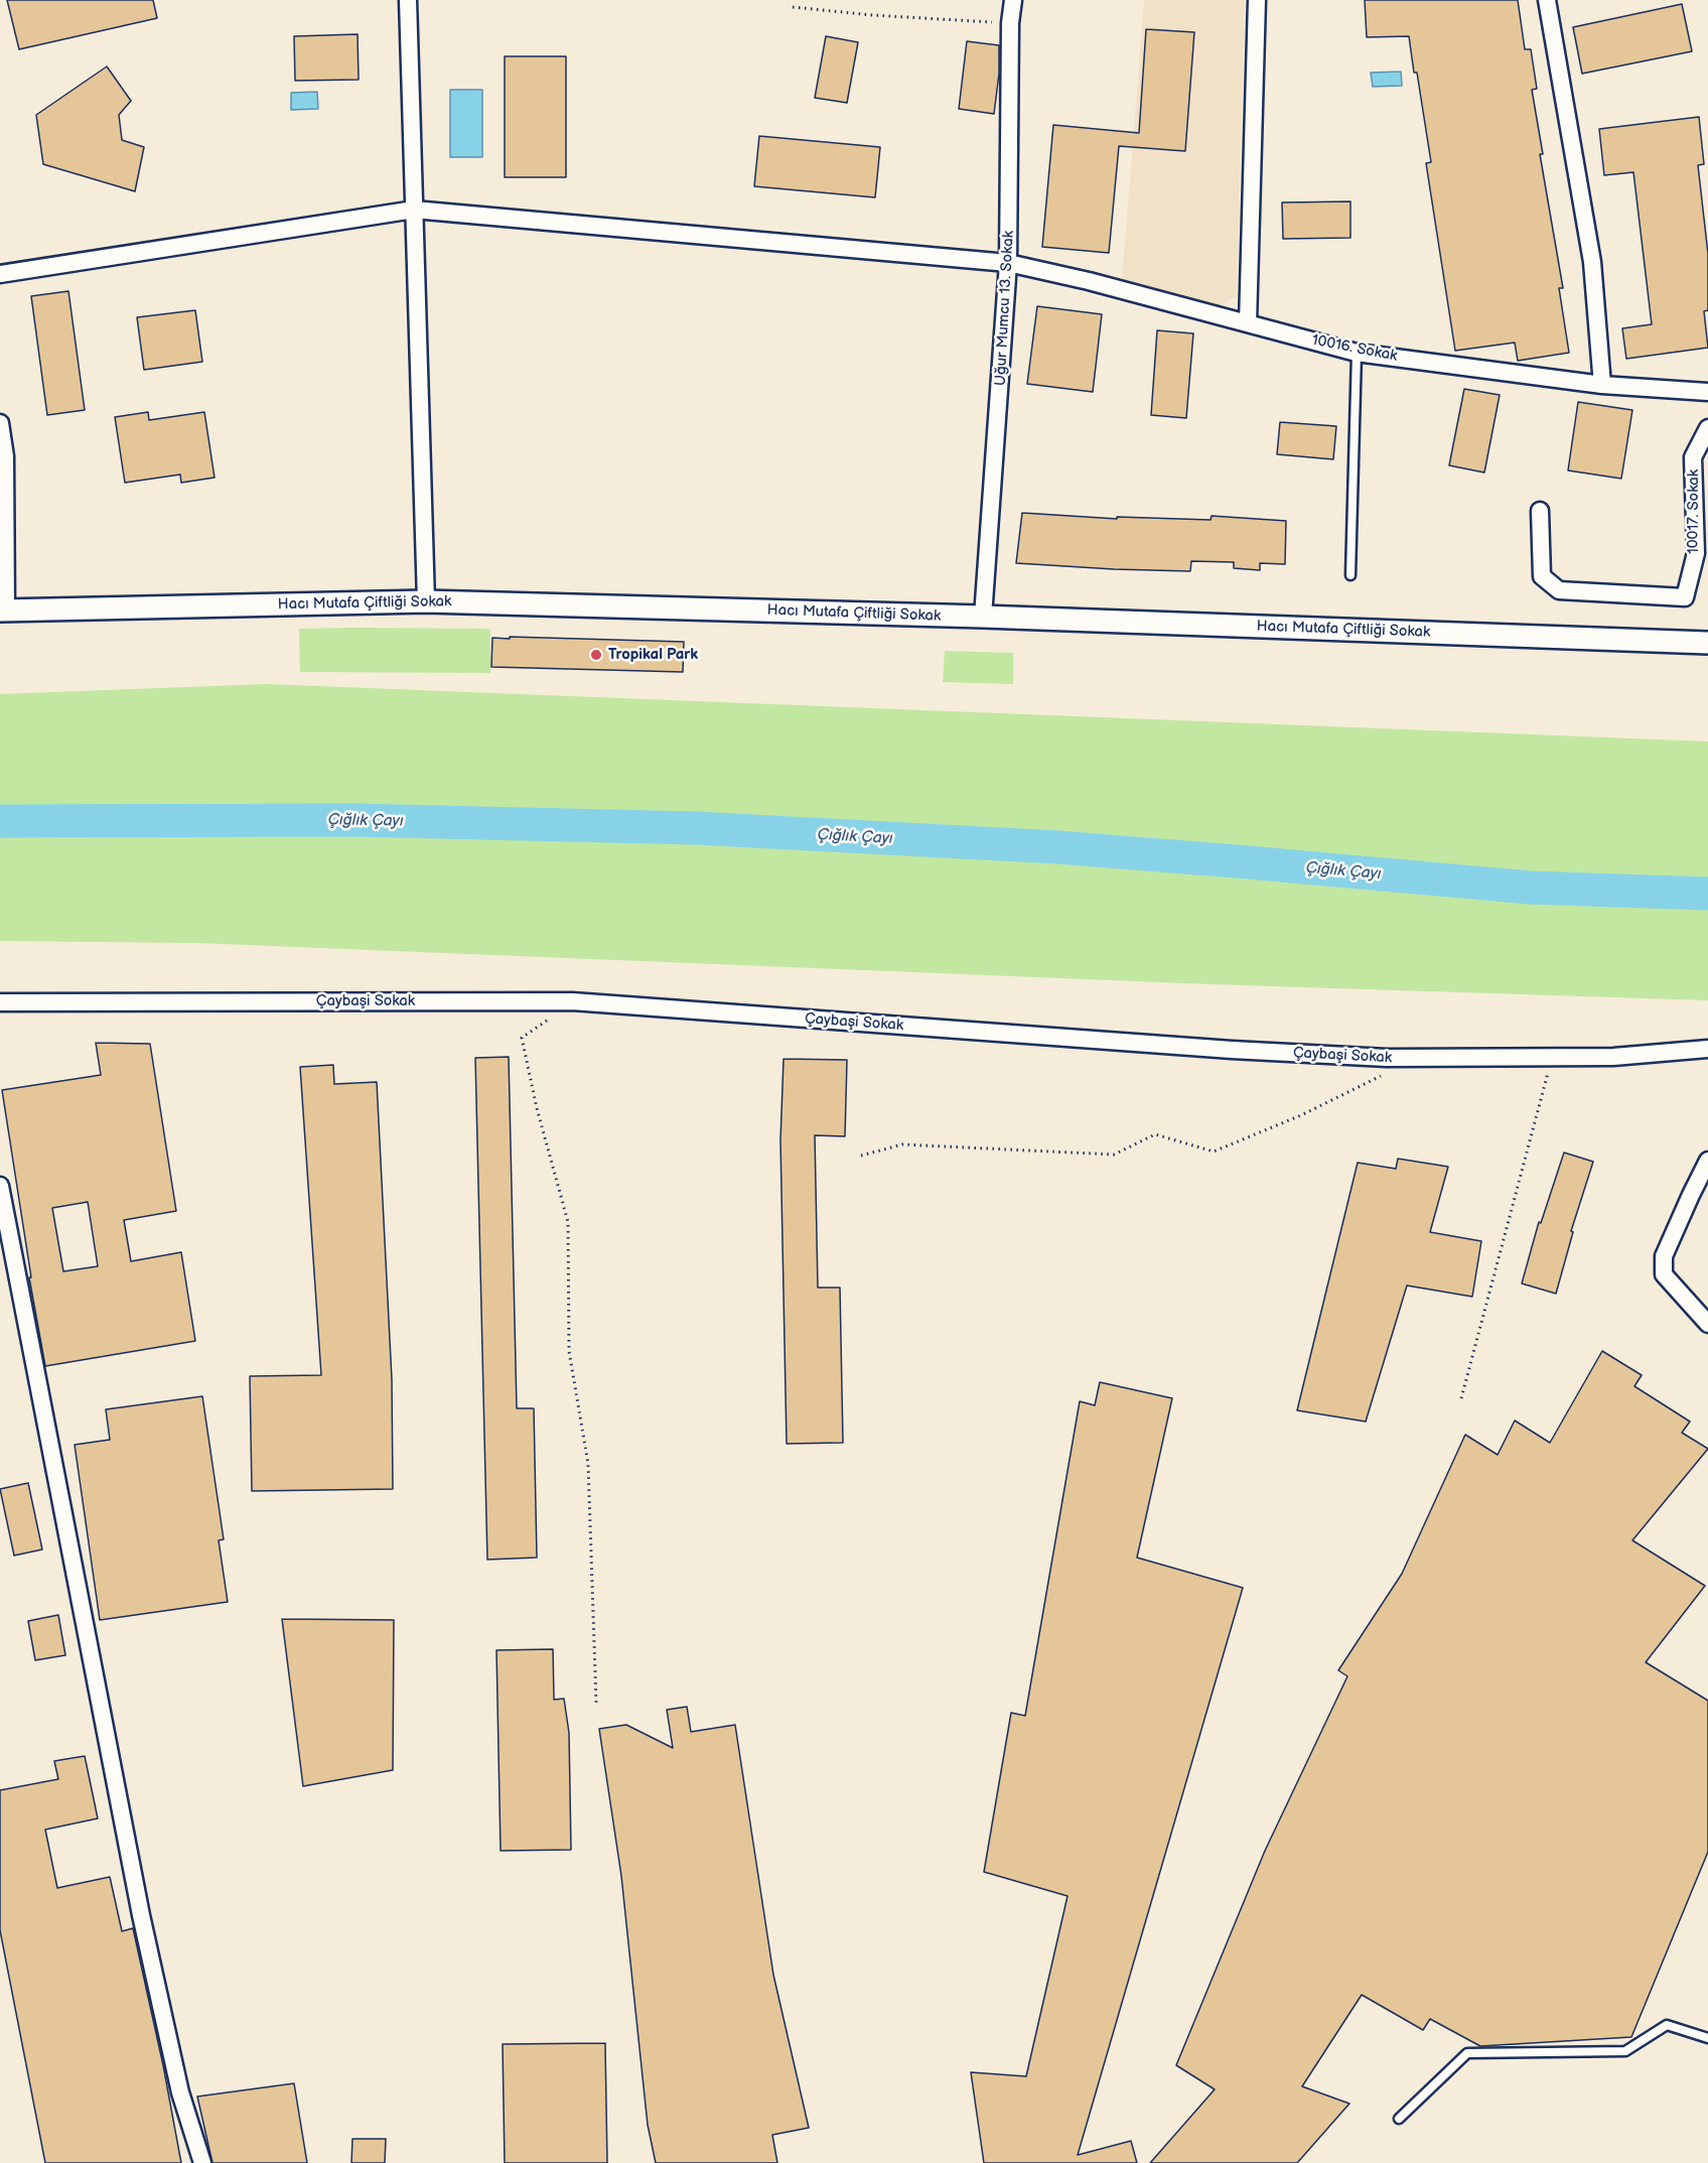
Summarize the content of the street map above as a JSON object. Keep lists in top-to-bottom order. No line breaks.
{"streets":{"street":["Uğur Mumcu 13. Sokak","10016. Sokak","10017. Sokak","Hacı Mutafa Çiftliği Sokak","Çaybaşi Sokak"]},"crossings":[["Uğur Mumcu 13. Sokak","10016. Sokak"],["Uğur Mumcu 13. Sokak","Hacı Mutafa Çiftliği Sokak"]],"water":["Çığlık Çayı"],"places":["Tropikal Park"]}
